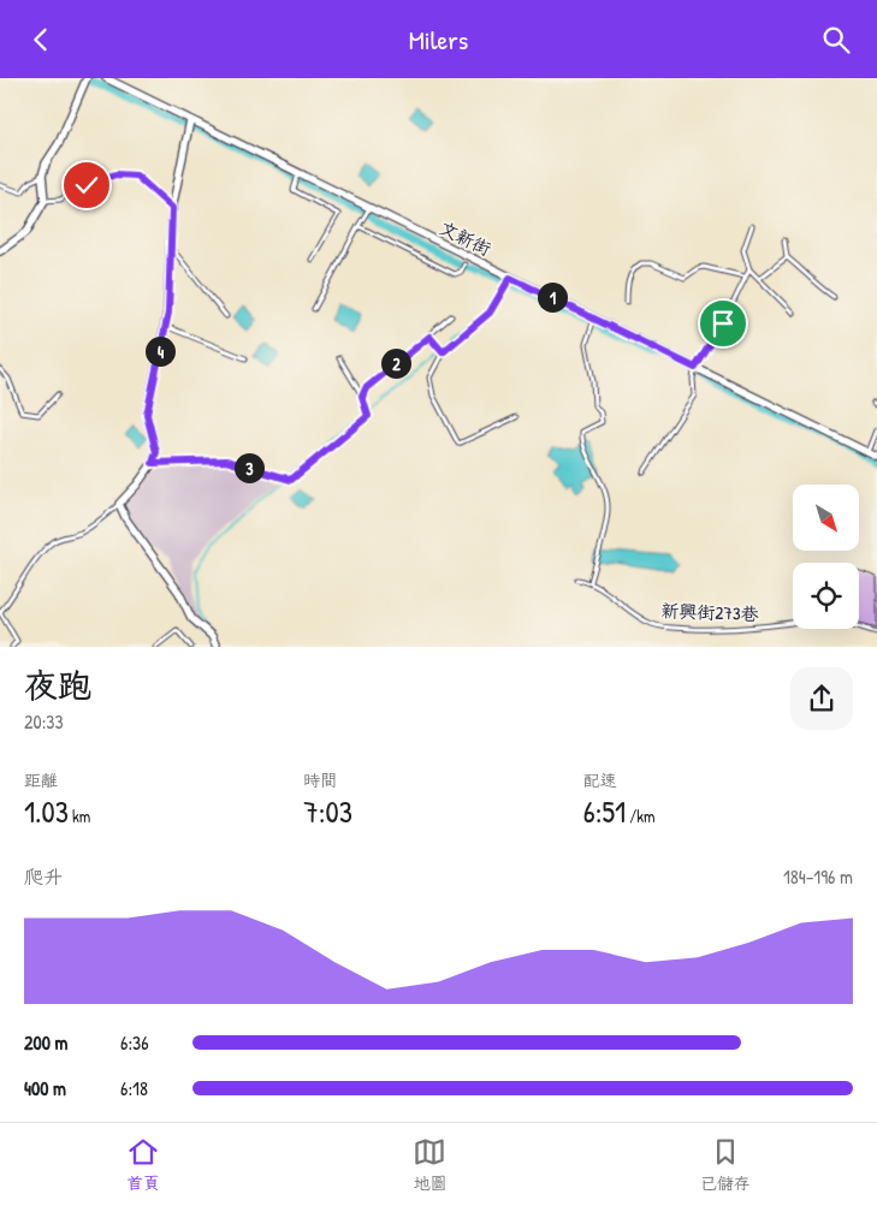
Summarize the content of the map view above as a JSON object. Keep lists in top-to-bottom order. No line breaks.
{"streets":{"street":["文新街"],"lane":["新興街273巷"]},"north":"bottom right","page":{"header":"Milers","pins":["1","4","2","3"],"heading":["夜跑","20:33"],"stats":[["距離","1.03 km"],["時間","7:03"],["配速","6:51 /km"]],"chart":["爬升","184–196 m"],"list":[{"name":"200 m","note":"6:36"},{"name":"400 m","note":"6:18"}],"tabs":["首頁","地圖","已儲存"]}}
